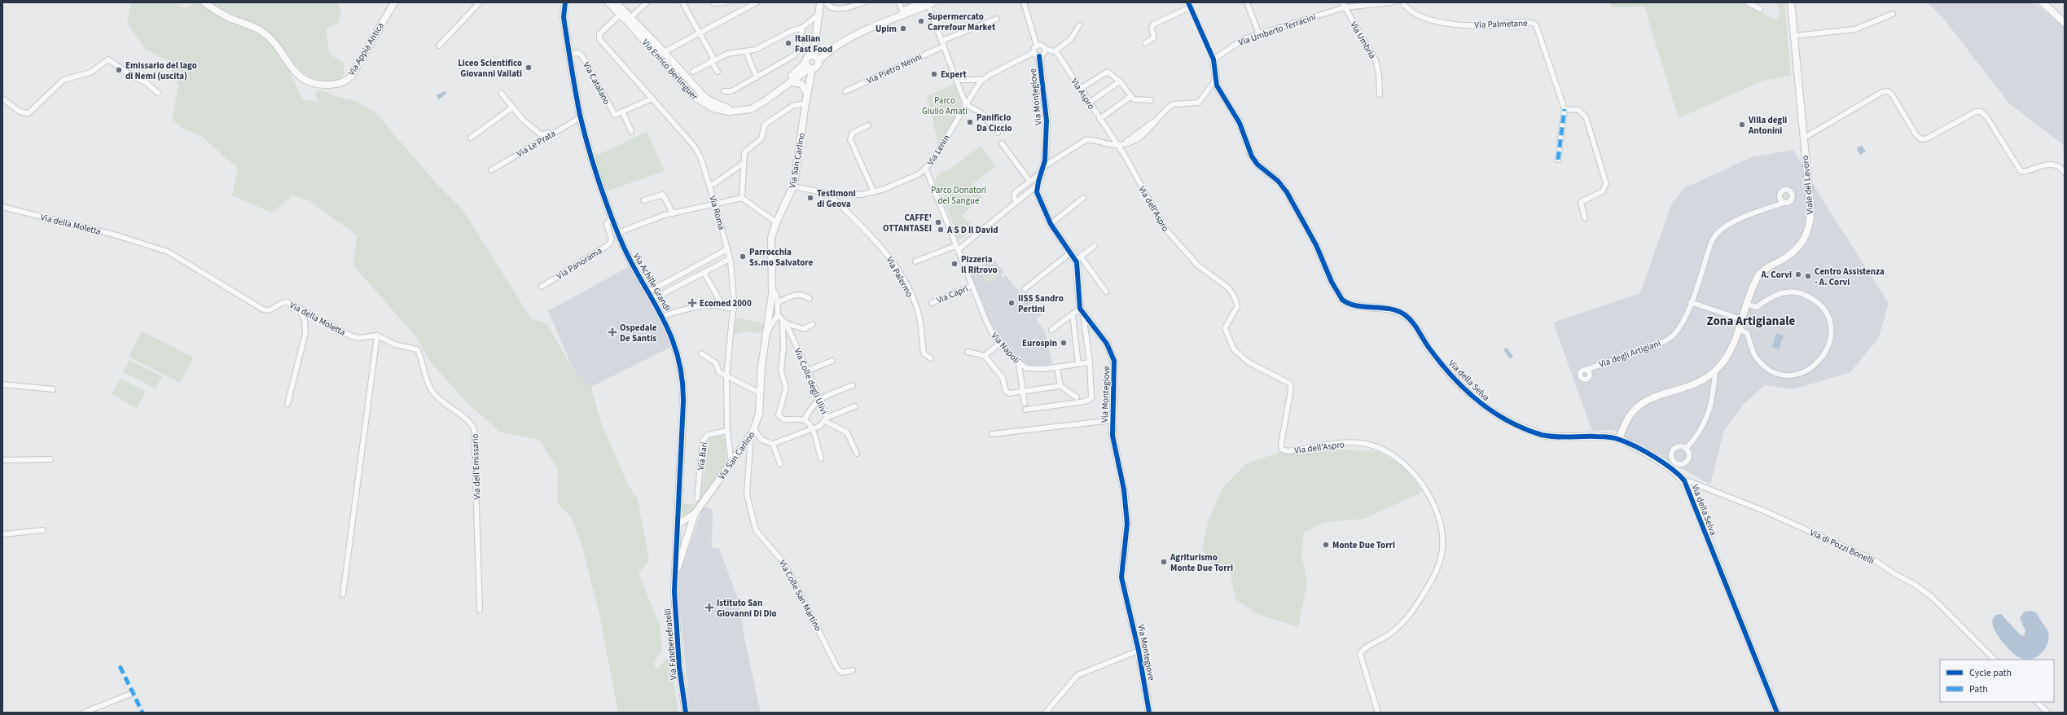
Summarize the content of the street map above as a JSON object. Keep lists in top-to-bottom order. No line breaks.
{"streets":{"street":["Via Palmetane","Via Umberto Terracini","Via Umbria","Via Appia Antica","Via Pietro Nenni","Via Enrico Berlinguer","Via Catalano","Via Aspro","Via Montegiove","Via Le Prata","Via Lenin","Via San Carlino","Viale del Lavoro","Via dell'Aspro","Via Roma","Via della Moletta","Via Panorama","Via Palermo","Via Achille Grandi","Via Capri","Via Napoli","Via degli Artigiani","Via della Selva","Via Colle degli Ulivi","Via Bari","Via dell'Emissario","Via di Pozzi Bonelli","Via Colle San Martino","Via Fatebenefratelli"]},"crossings":[["Via Umberto Terracini","Via Umbria"],["Via Umberto Terracini","Via della Selva"],["Via Enrico Berlinguer","Via San Carlino"],["Via Enrico Berlinguer","Via Roma"],["Via Catalano","Via Achille Grandi"],["Via Aspro","Via dell'Aspro"],["Via Montegiove","Via Lenin"],["Via Le Prata","Via Achille Grandi"],["Via Lenin","Via San Carlino"],["Via Lenin","Via Palermo"],["Via Lenin","Via Napoli"],["Via San Carlino","Via Achille Grandi"],["Via San Carlino","Via Colle San Martino"],["Via San Carlino","Via Fatebenefratelli"],["Viale del Lavoro","Via della Selva"],["Via Roma","Via Bari"],["Via della Moletta","Via dell'Emissario"],["Via Panorama","Via Achille Grandi"],["Via Achille Grandi","Via Fatebenefratelli"],["Via Capri","Via Napoli"],["Via della Selva","Via di Pozzi Bonelli"]],"districts":["Zona Artigianale"],"parks":["Parco Giulio Amati","Parco Donatori del Sangue"],"places":{"other":["Supermercato Carrefour Market","Upim","Italian Fast Food","Liceo Scientifico Giovanni Vailati","Emissario del lago di Nemi (uscita)","Expert","Panificio Da Ciccio","Villa degli Antonini","Testimoni di Geova","CAFFE' OTTANTASEI","A S D Il David","Parrocchia Ss.mo Salvatore","Pizzeria Il Ritrovo","A. Corvi","Centro Assistenza - A. Corvi","IISS Sandro Pertini","Eurospin","Monte Due Torri","Agriturismo Monte Due Torri"],"health":["Ecomed 2000","Ospedale De Santis","Istituto San Giovanni Di Dio"]},"legend":["Cycle path","Path"]}
